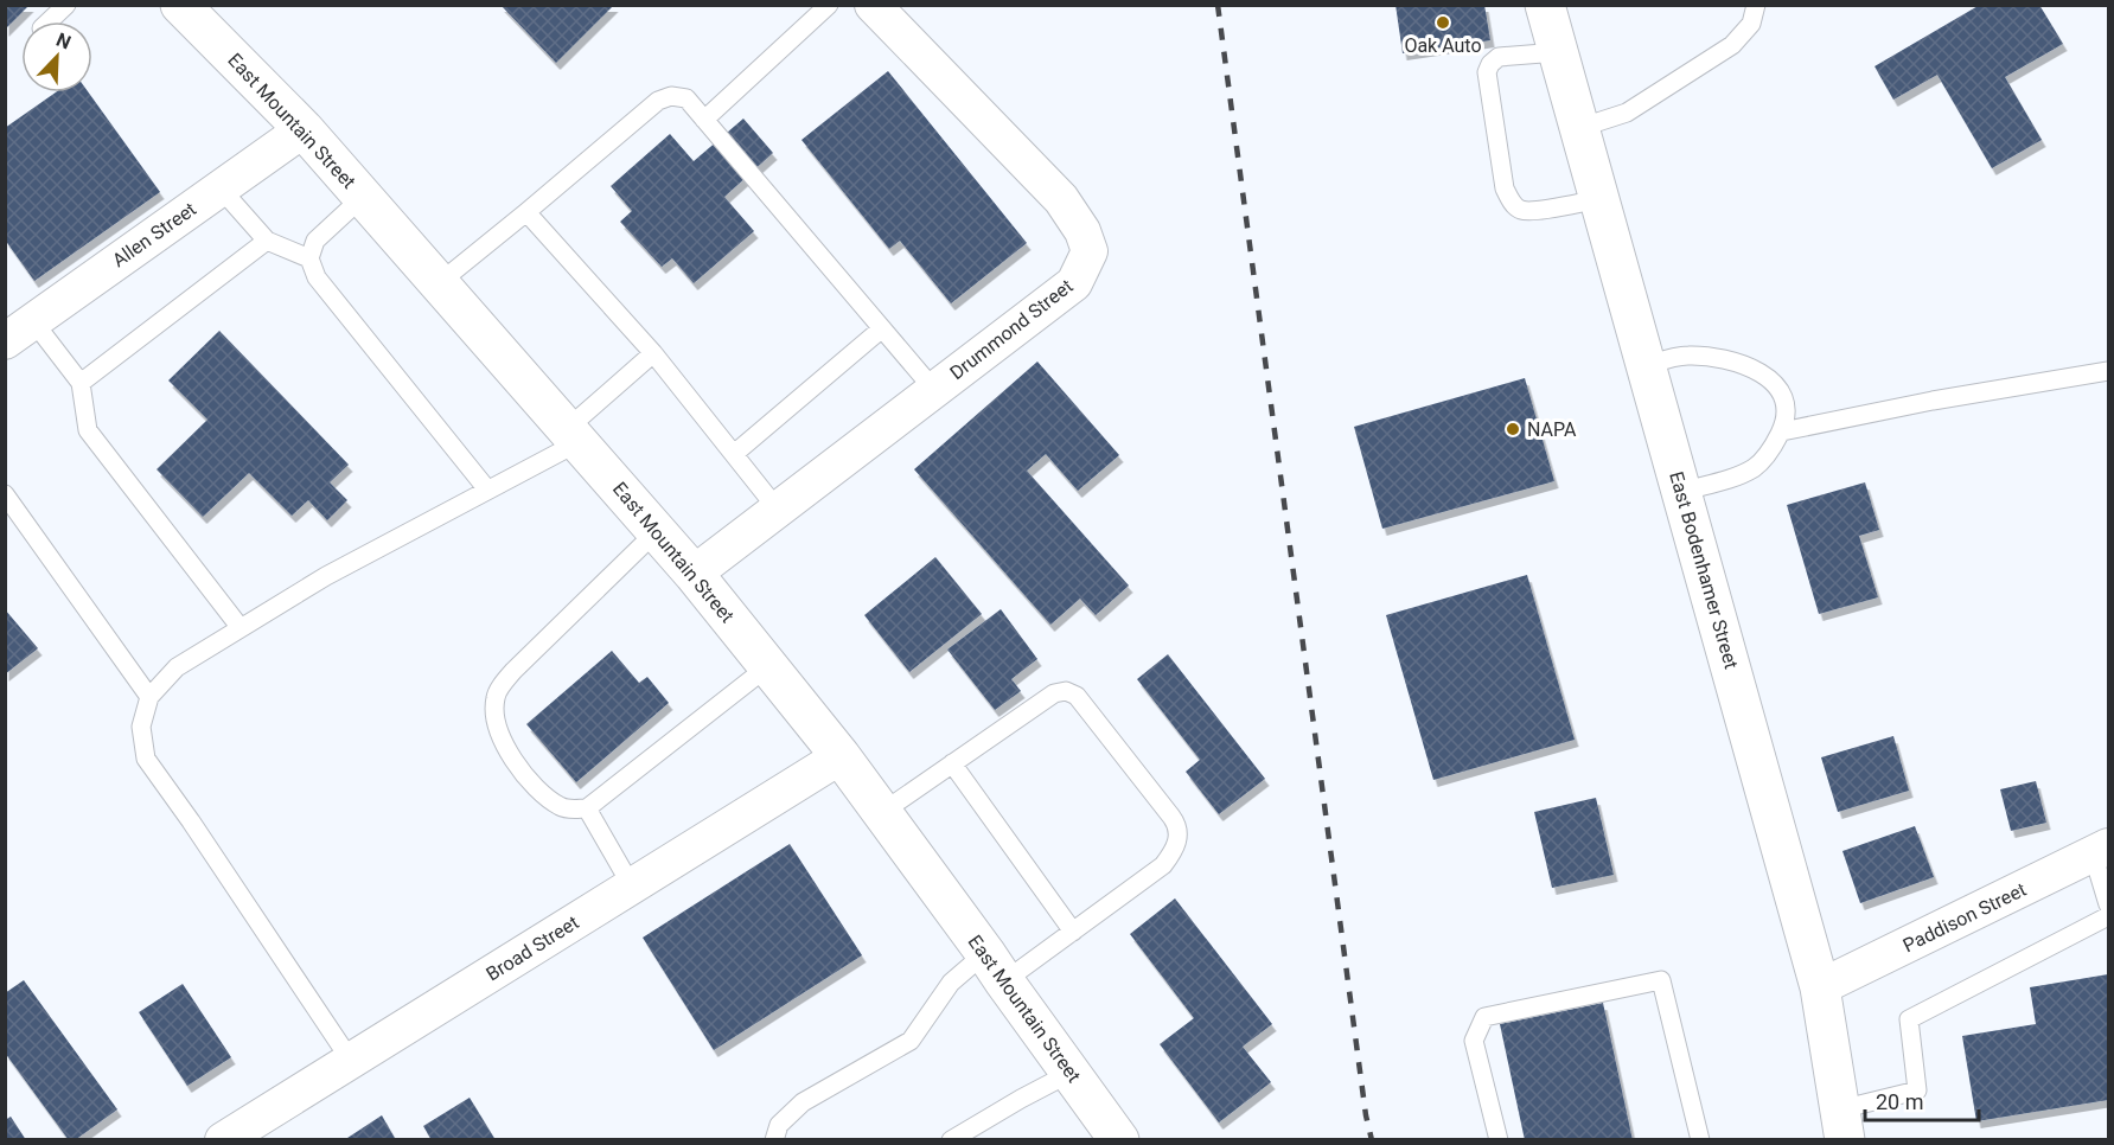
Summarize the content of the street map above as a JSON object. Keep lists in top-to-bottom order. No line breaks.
{"streets":{"main road":["East Mountain Street","East Bodenhamer Street"],"street":["Allen Street","Drummond Street","Paddison Street","Broad Street"]},"crossings":[["East Mountain Street","Allen Street"],["East Mountain Street","Drummond Street"],["East Mountain Street","Broad Street"],["East Bodenhamer Street","Paddison Street"]],"places":["Oak Auto","NAPA"],"scale_bar":"20 m","north":"top right"}
